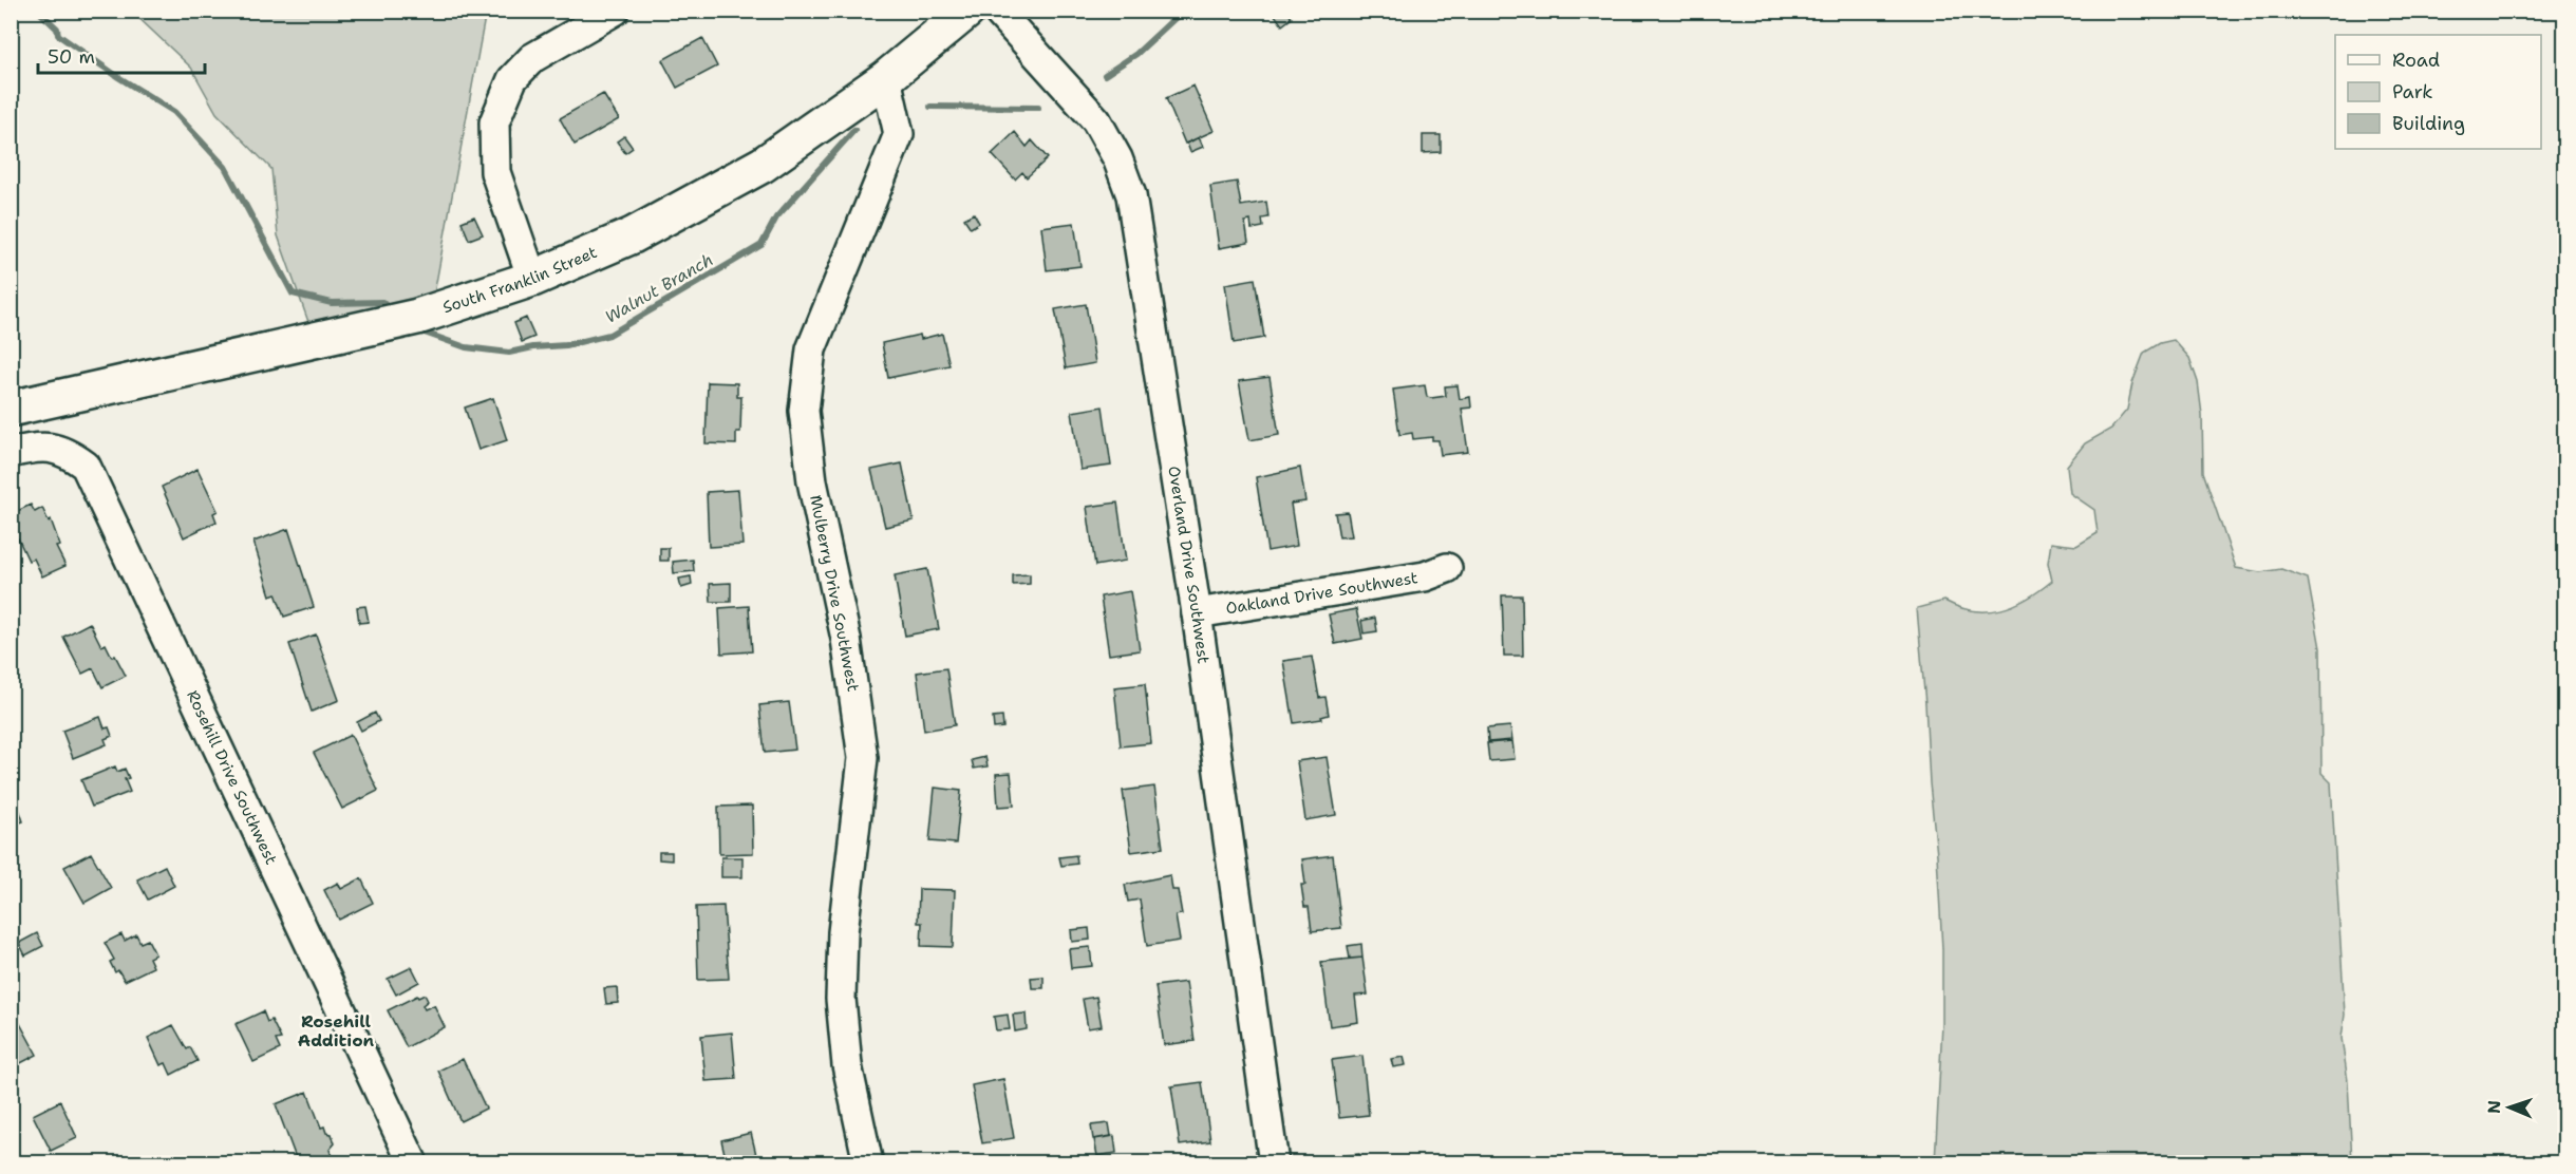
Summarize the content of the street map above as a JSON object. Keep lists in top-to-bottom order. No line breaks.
{"streets":{"main road":["South Franklin Street"],"street":["Overland Drive Southwest","Mulberry Drive Southwest","Oakland Drive Southwest","Rosehill Drive Southwest"]},"crossings":[["South Franklin Street","Mulberry Drive Southwest"],["Overland Drive Southwest","Oakland Drive Southwest"]],"districts":["Rosehill Addition"],"water":["Walnut Branch"],"legend":["Road","Park","Building"],"scale_bar":"50 m","north":"left"}
